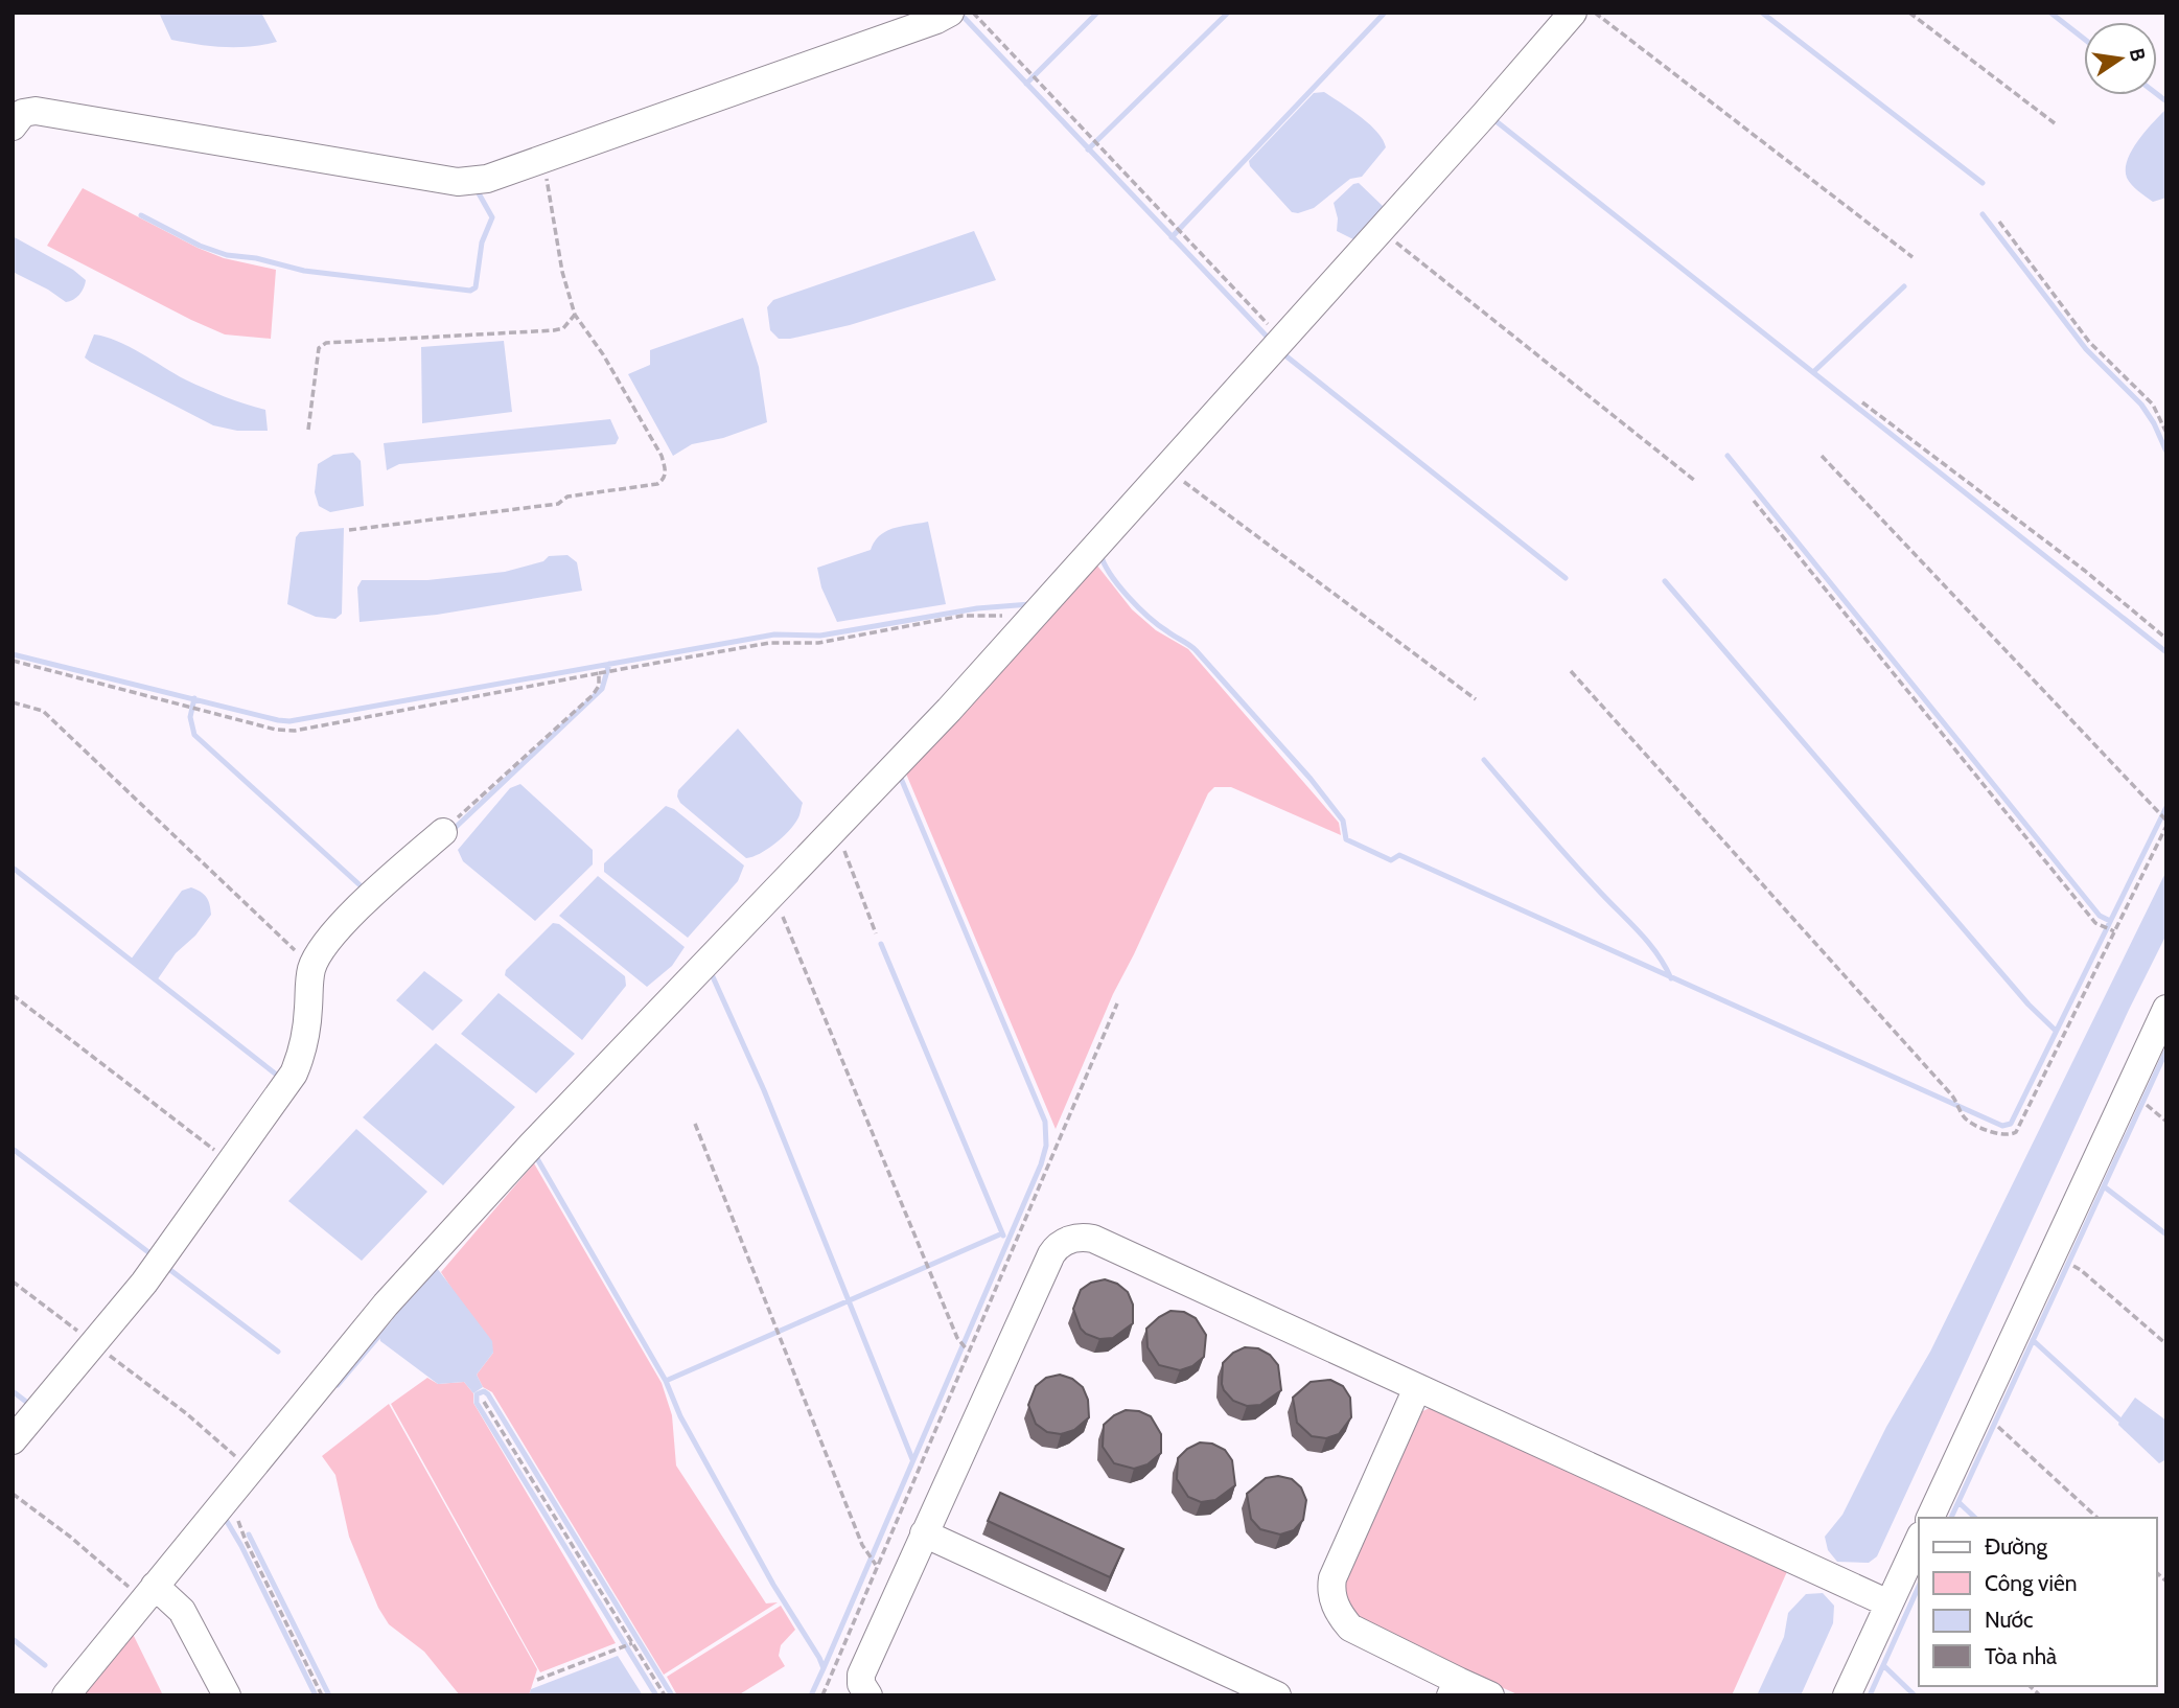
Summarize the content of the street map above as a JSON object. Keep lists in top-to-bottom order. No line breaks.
{"legend":["Đường","Công viên","Nước","Tòa nhà"],"north":"right"}
